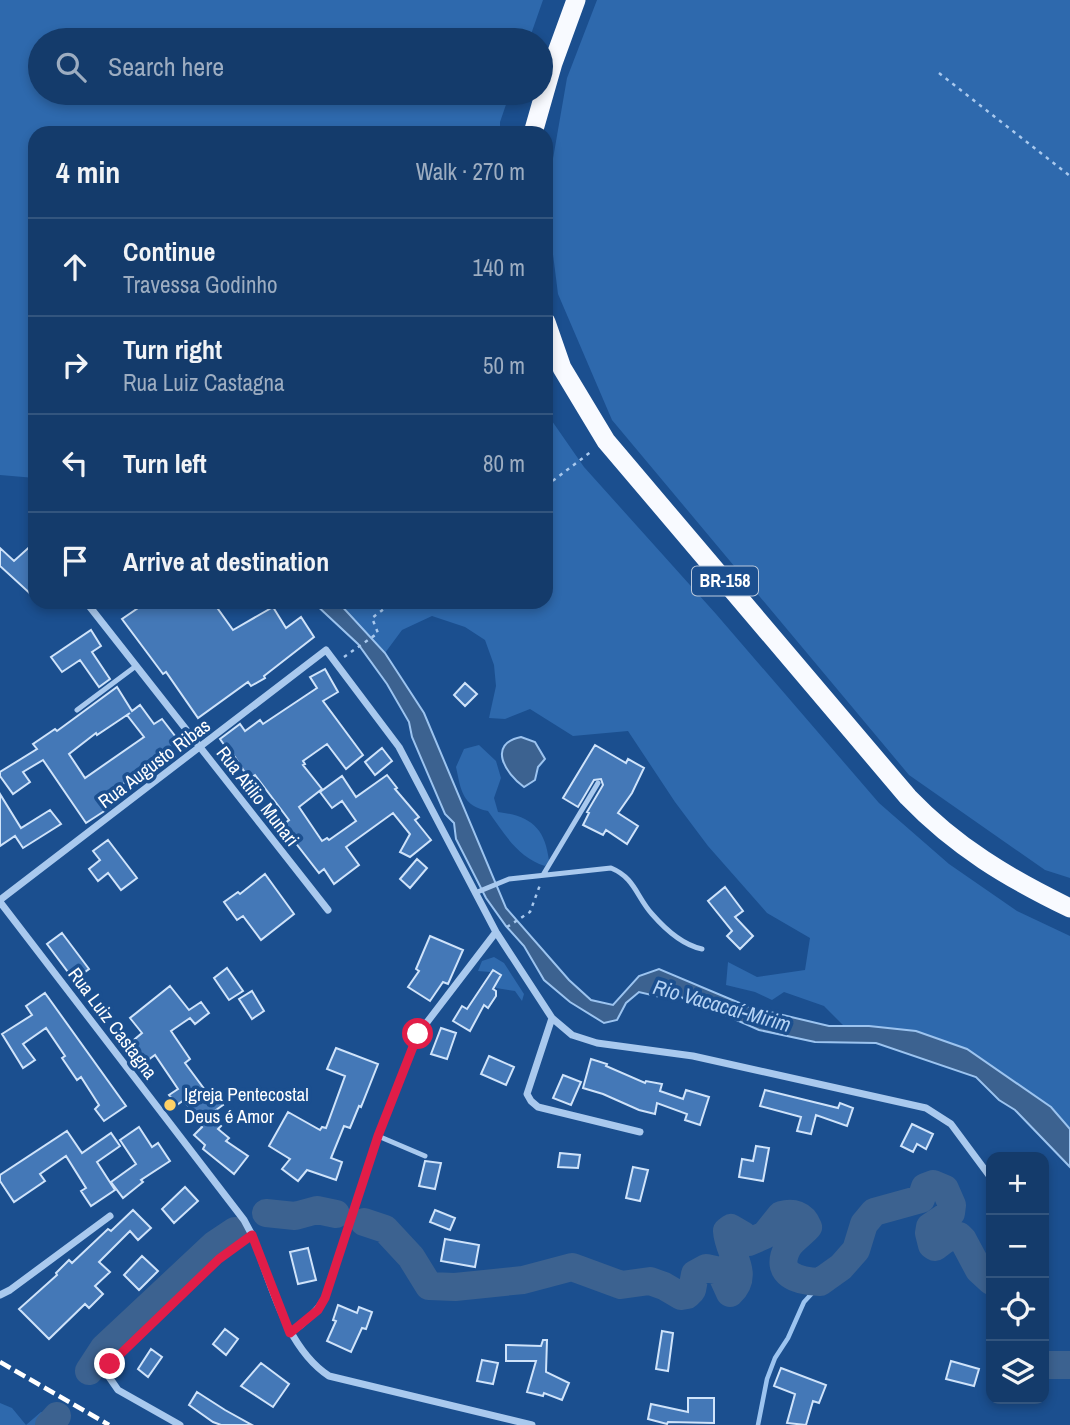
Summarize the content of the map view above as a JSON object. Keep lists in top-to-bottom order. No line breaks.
{"streets":{"highway":["BR-158"],"street":["Rua Augusto Ribas","Rua Atilio Munari","Rua Luiz Castagna"]},"crossings":[["Rua Augusto Ribas","Rua Atilio Munari"],["Rua Augusto Ribas","Rua Luiz Castagna"]],"water":["Rio Vacacaí-Mirim"],"places":["Igreja Pentecostal Deus é Amor"],"page":{"search":"Search here","heading":["4 min","Walk · 270 m"],"list":[["Continue","Travessa Godinho","140 m"],["Turn right","Rua Luiz Castagna","50 m"],["Turn left","80 m"],"Arrive at destination"],"map_buttons":["+","−"]}}
